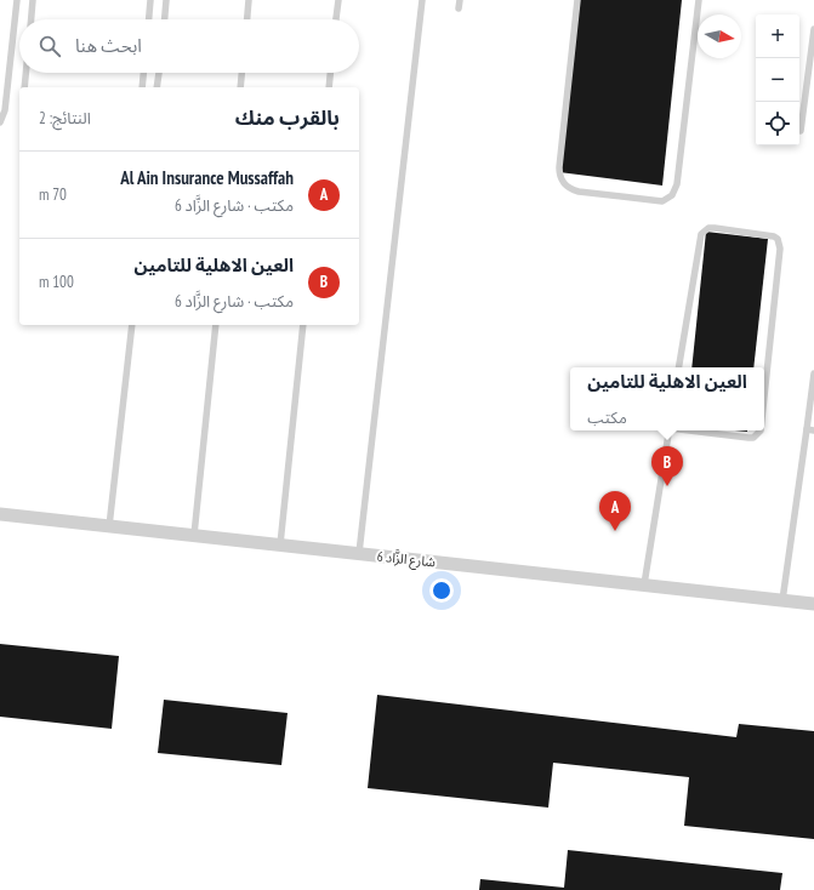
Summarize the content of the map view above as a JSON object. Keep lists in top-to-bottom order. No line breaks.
{"streets":{"street":["شارع الزَّاد 6"]},"north":"right","page":{"map_buttons":["+","−"],"search":"ابحث هنا","heading":["بالقرب منك","النتائج: 2"],"list":[{"mark":"A","name":"Al Ain Insurance Mussaffah","note":"مكتب · شارع الزَّاد 6","value":"70 m"},{"mark":"B","name":"العين الاهلية للتامين","note":"مكتب · شارع الزَّاد 6","value":"100 m"}],"popup":["العين الاهلية للتامين","مكتب"],"pins":["B","A"]}}
